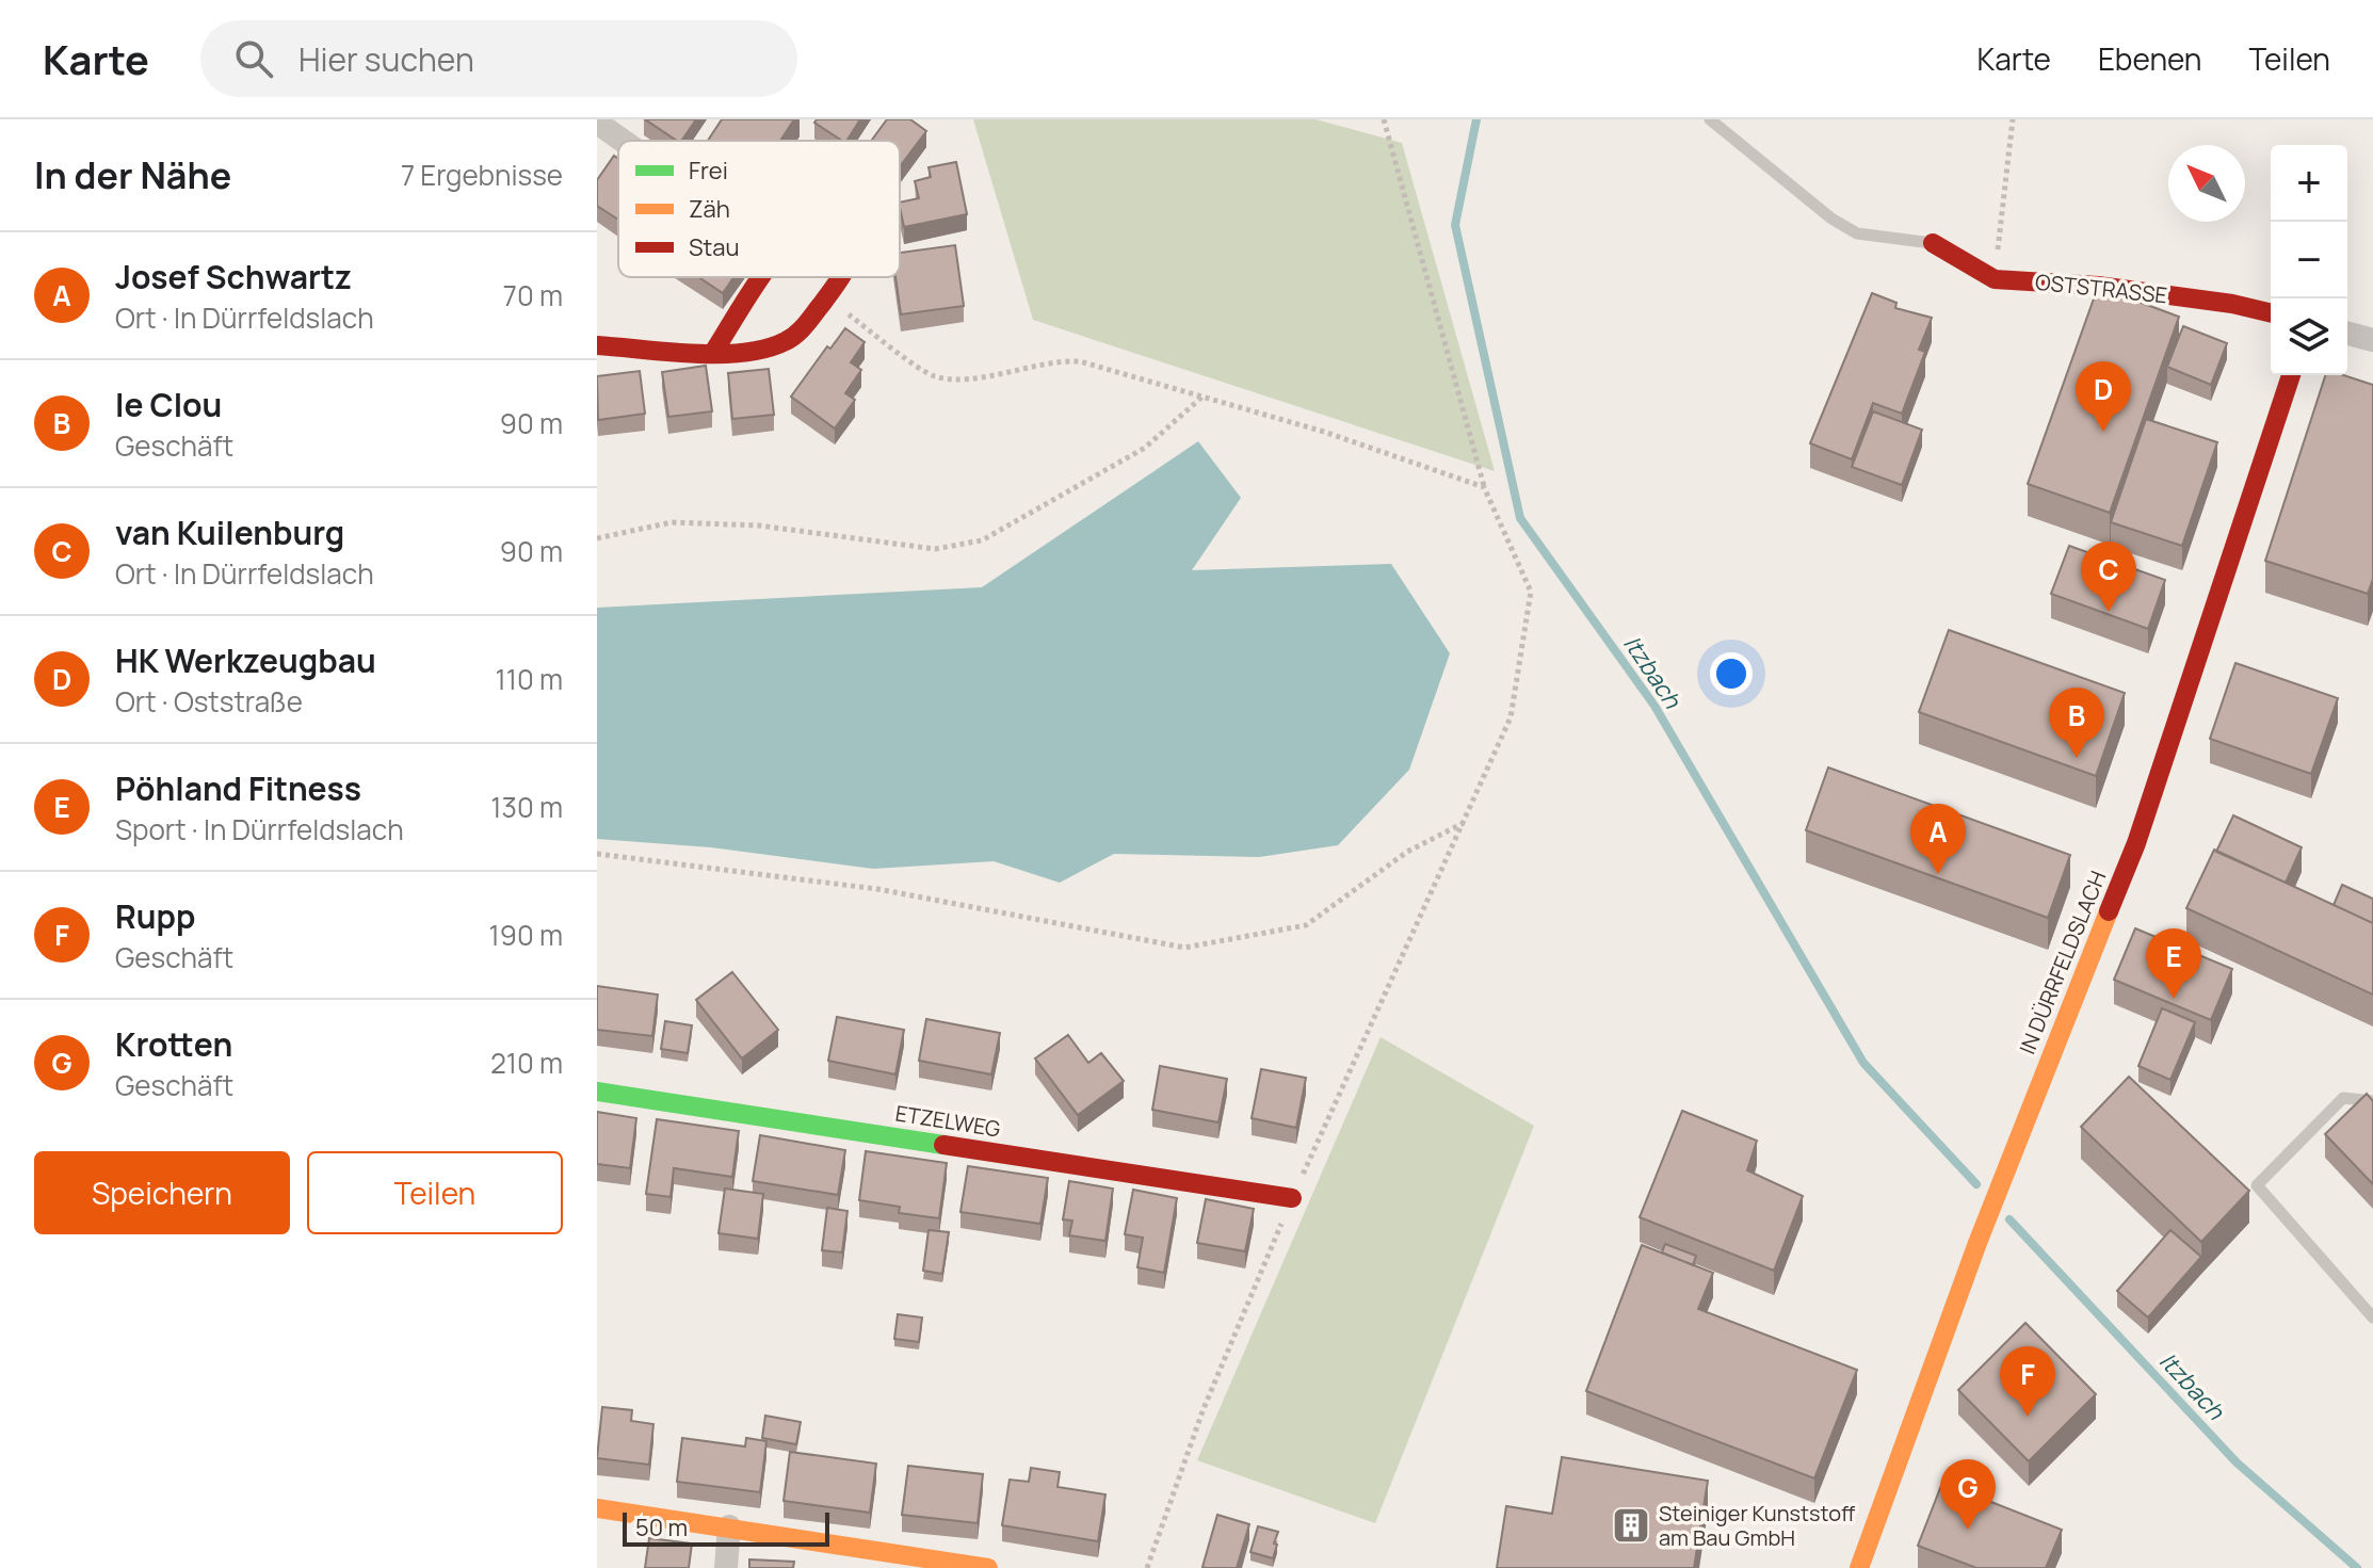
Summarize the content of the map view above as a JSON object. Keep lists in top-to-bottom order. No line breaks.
{"streets":{"street":["OSTSTRASSE","IN DÜRRFELDSLACH","ETZELWEG"]},"water":["Itzbach"],"places":{"building":["Steiniger Kunststoff am Bau GmbH"]},"legend":["Frei","Zäh","Stau"],"scale_bar":"50 m","north":"top left","page":{"header":"Karte","search":"Hier suchen","nav":["Karte","Ebenen","Teilen"],"heading":["In der Nähe","7 Ergebnisse"],"map_buttons":["+","−"],"list":[{"mark":"A","name":"Josef Schwartz","note":"Ort · In Dürrfeldslach","value":"70 m"},{"mark":"B","name":"le Clou","note":"Geschäft","value":"90 m"},{"mark":"C","name":"van Kuilenburg","note":"Ort · In Dürrfeldslach","value":"90 m"},{"mark":"D","name":"HK Werkzeugbau","note":"Ort · Oststraße","value":"110 m"},{"mark":"E","name":"Pöhland Fitness","note":"Sport · In Dürrfeldslach","value":"130 m"},{"mark":"F","name":"Rupp","note":"Geschäft","value":"190 m"},{"mark":"G","name":"Krotten","note":"Geschäft","value":"210 m"}],"pins":["D","C","B","A","E","F","G"],"buttons":["Speichern","Teilen"],"scale":"50 m"}}
